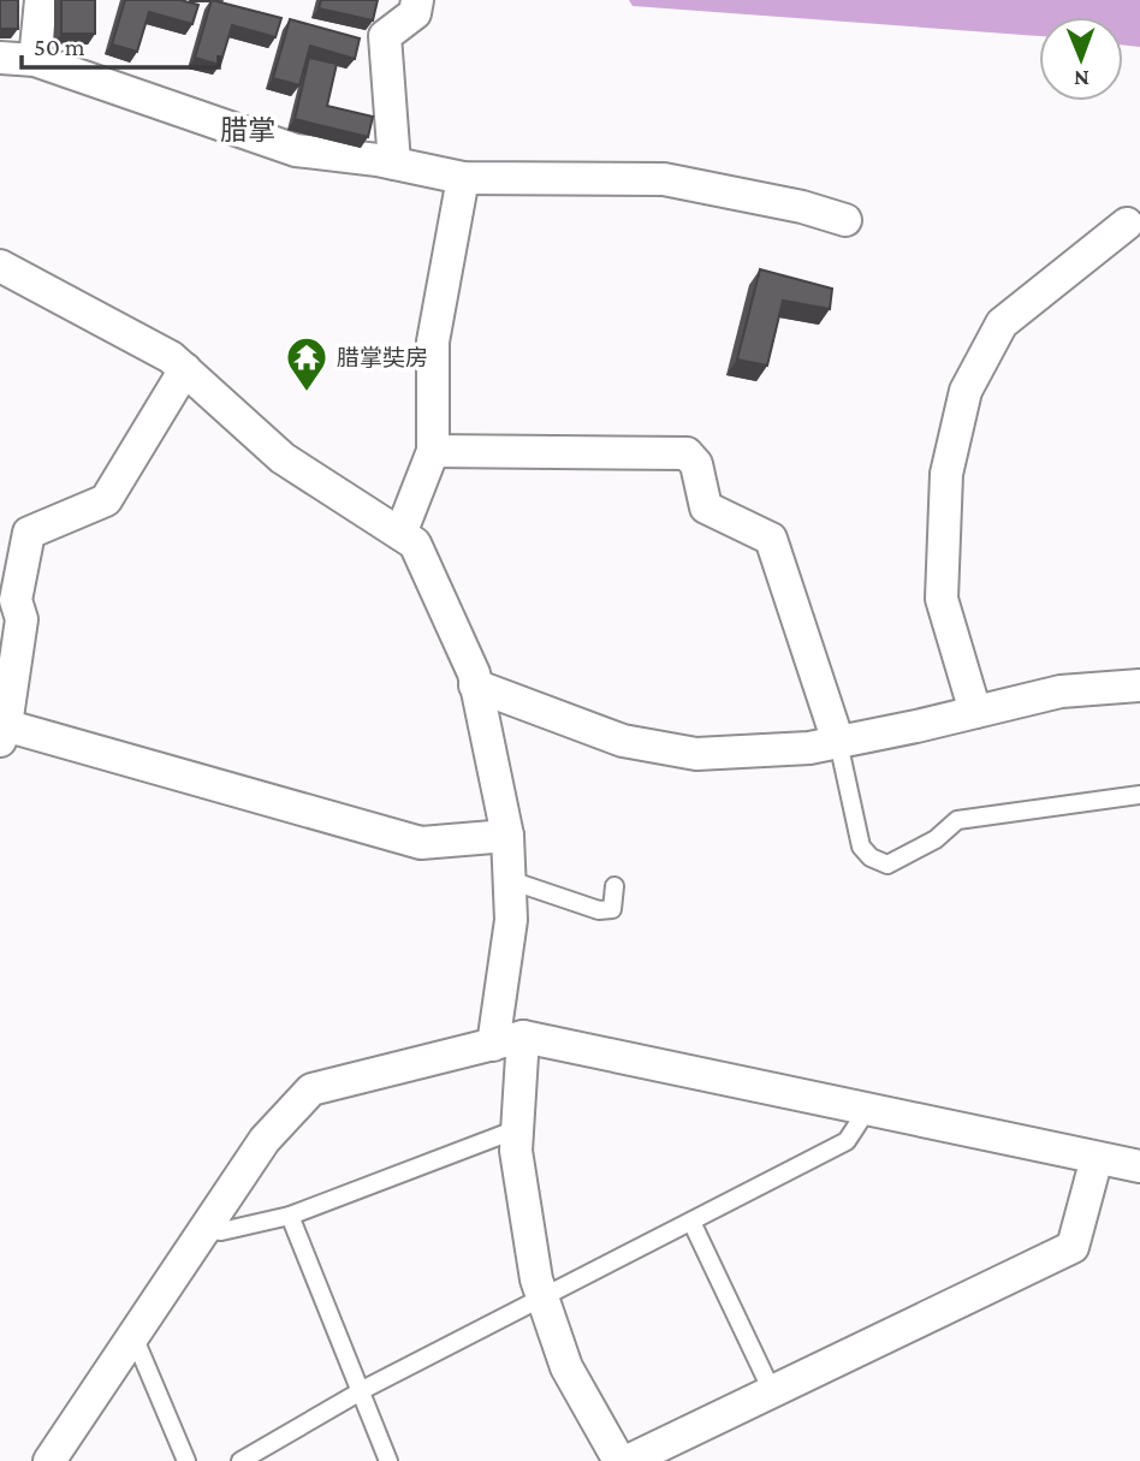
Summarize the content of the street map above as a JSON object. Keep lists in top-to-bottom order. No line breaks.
{"districts":["腊掌"],"places":{"temple":["腊掌奘房"]},"scale_bar":"50 m","north":"bottom"}
